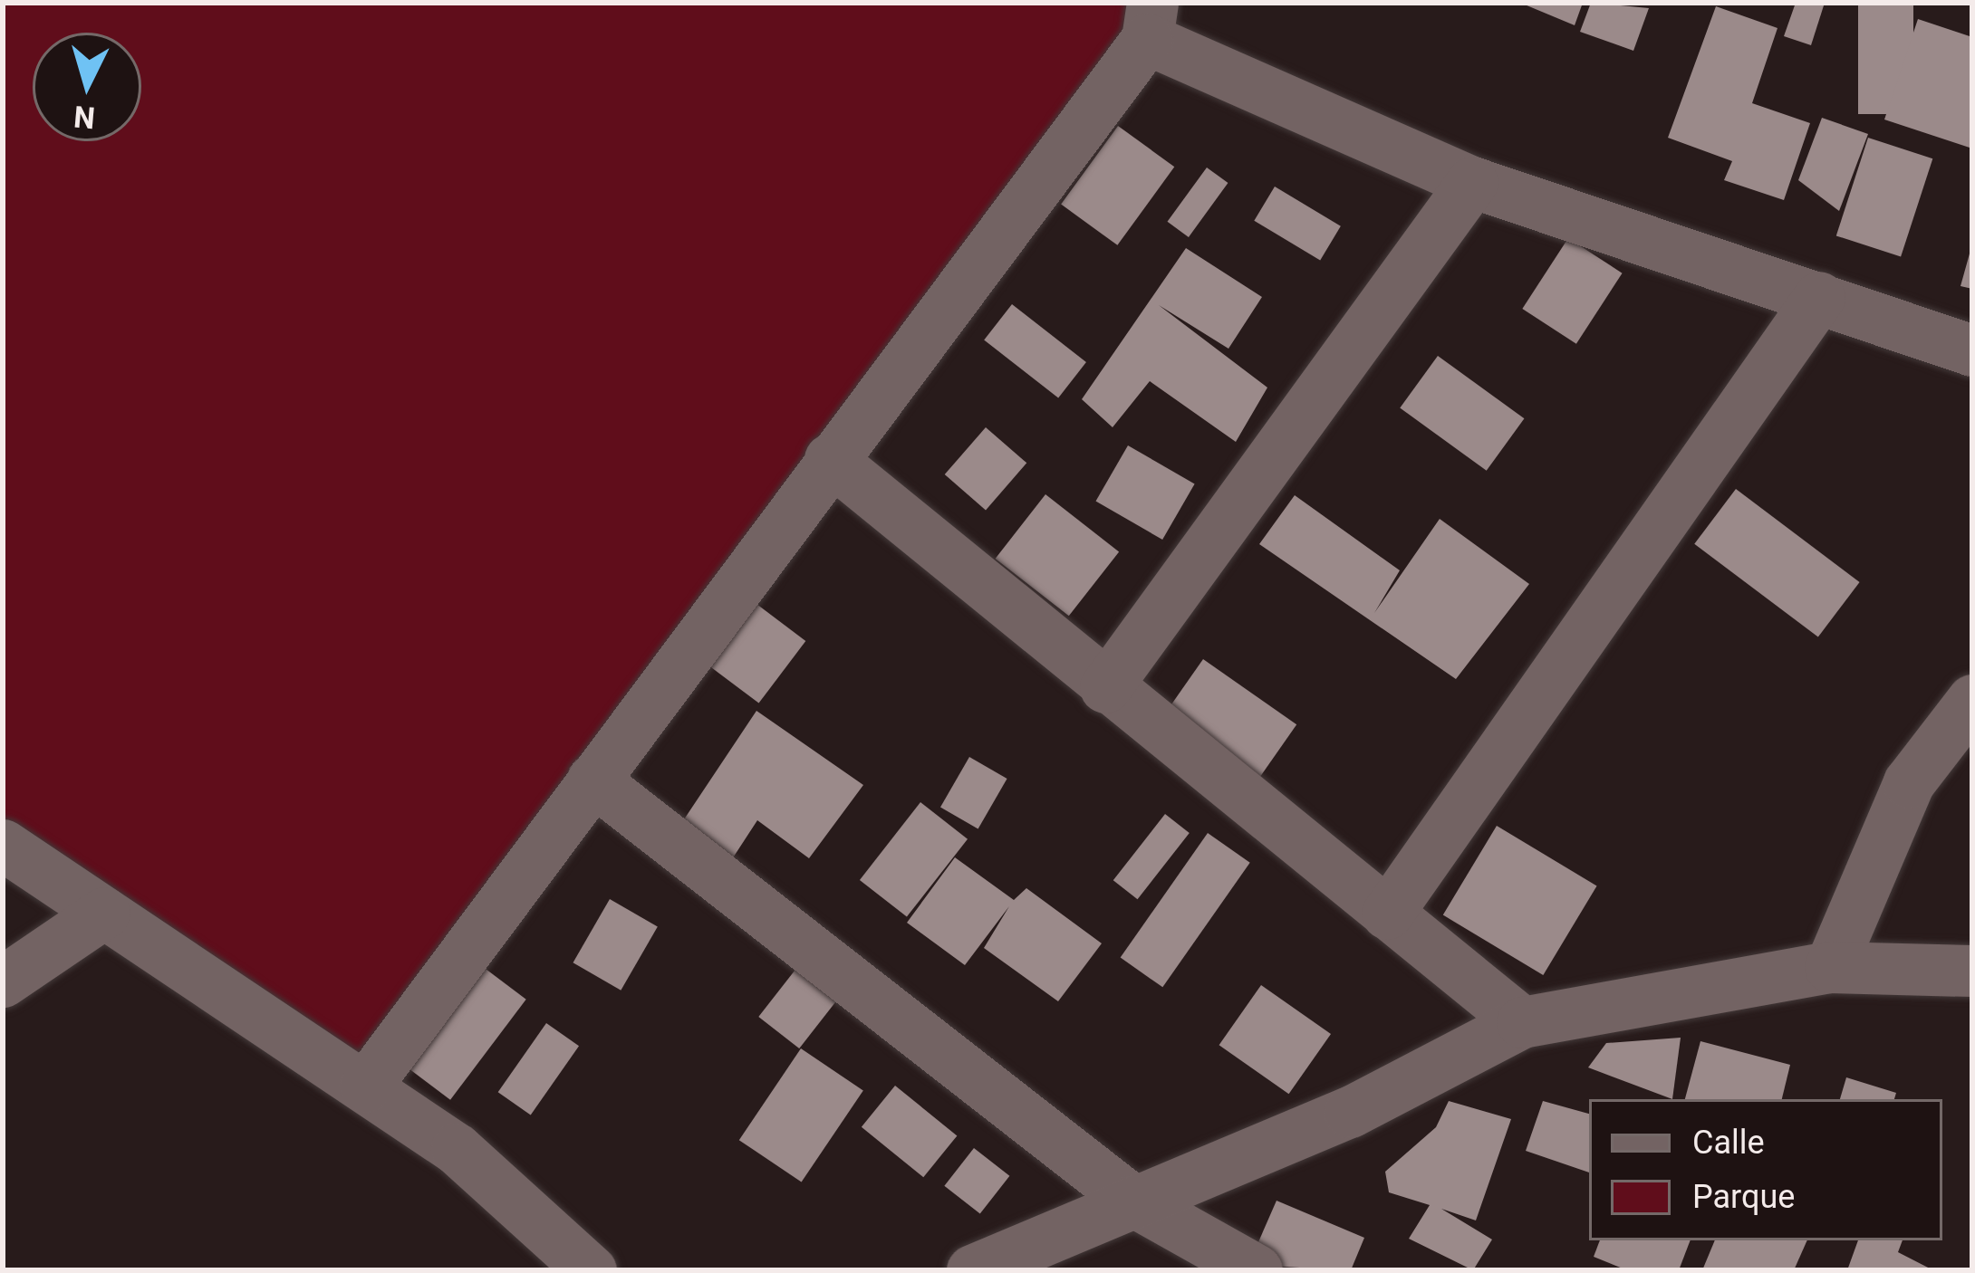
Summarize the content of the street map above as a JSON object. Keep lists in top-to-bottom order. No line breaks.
{"legend":["Calle","Parque"],"north":"bottom"}
